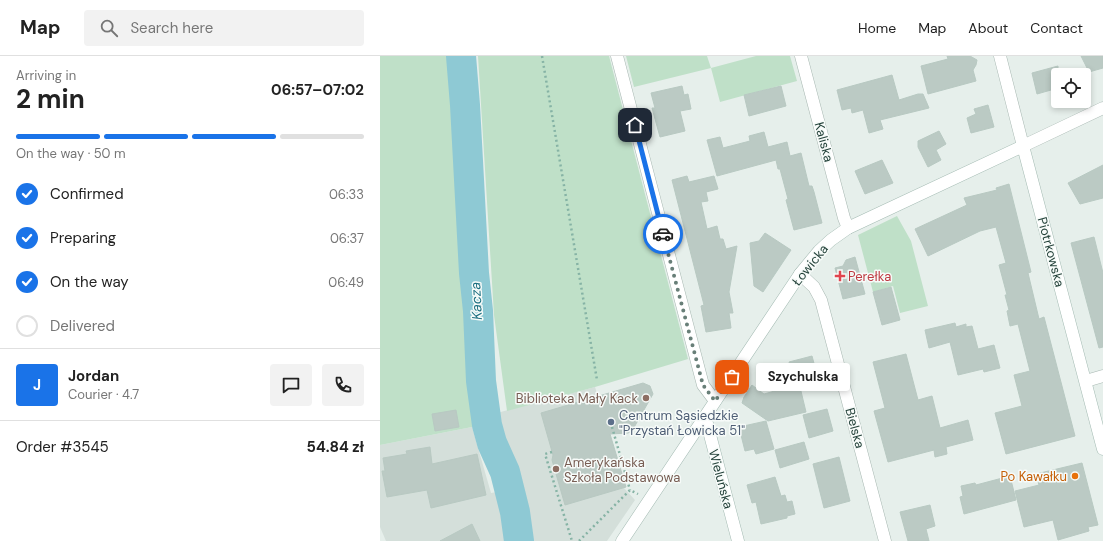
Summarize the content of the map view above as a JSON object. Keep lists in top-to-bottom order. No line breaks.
{"streets":{"street":["Kaliska","Piotrkowska","Łowicka","Bielska","Wieluńska"]},"crossings":[["Kaliska","Łowicka"],["Piotrkowska","Łowicka"],["Łowicka","Bielska"],["Łowicka","Wieluńska"]],"water":["Kacza"],"places":{"health":["Perełka"],"other":["Szychulska","Biblioteka Mały Kack","Centrum Sąsiedzkie \"Przystań Łowicka 51\"","Amerykańska Szkoła Podstawowa","Po Kawałku"]},"page":{"header":"Map","search":"Search here","nav":["Home","Map","About","Contact"],"heading":["2 min","Arriving in","06:57–07:02"],"panel":["Jordan","Courier · 4.7","Order #3545","54.84 zł"],"bar":"On the way · 50 m","list":[["Confirmed","06:33"],["Preparing","06:37"],["On the way","06:49"],"Delivered"],"bubble":"Szychulska","round":"J"}}
